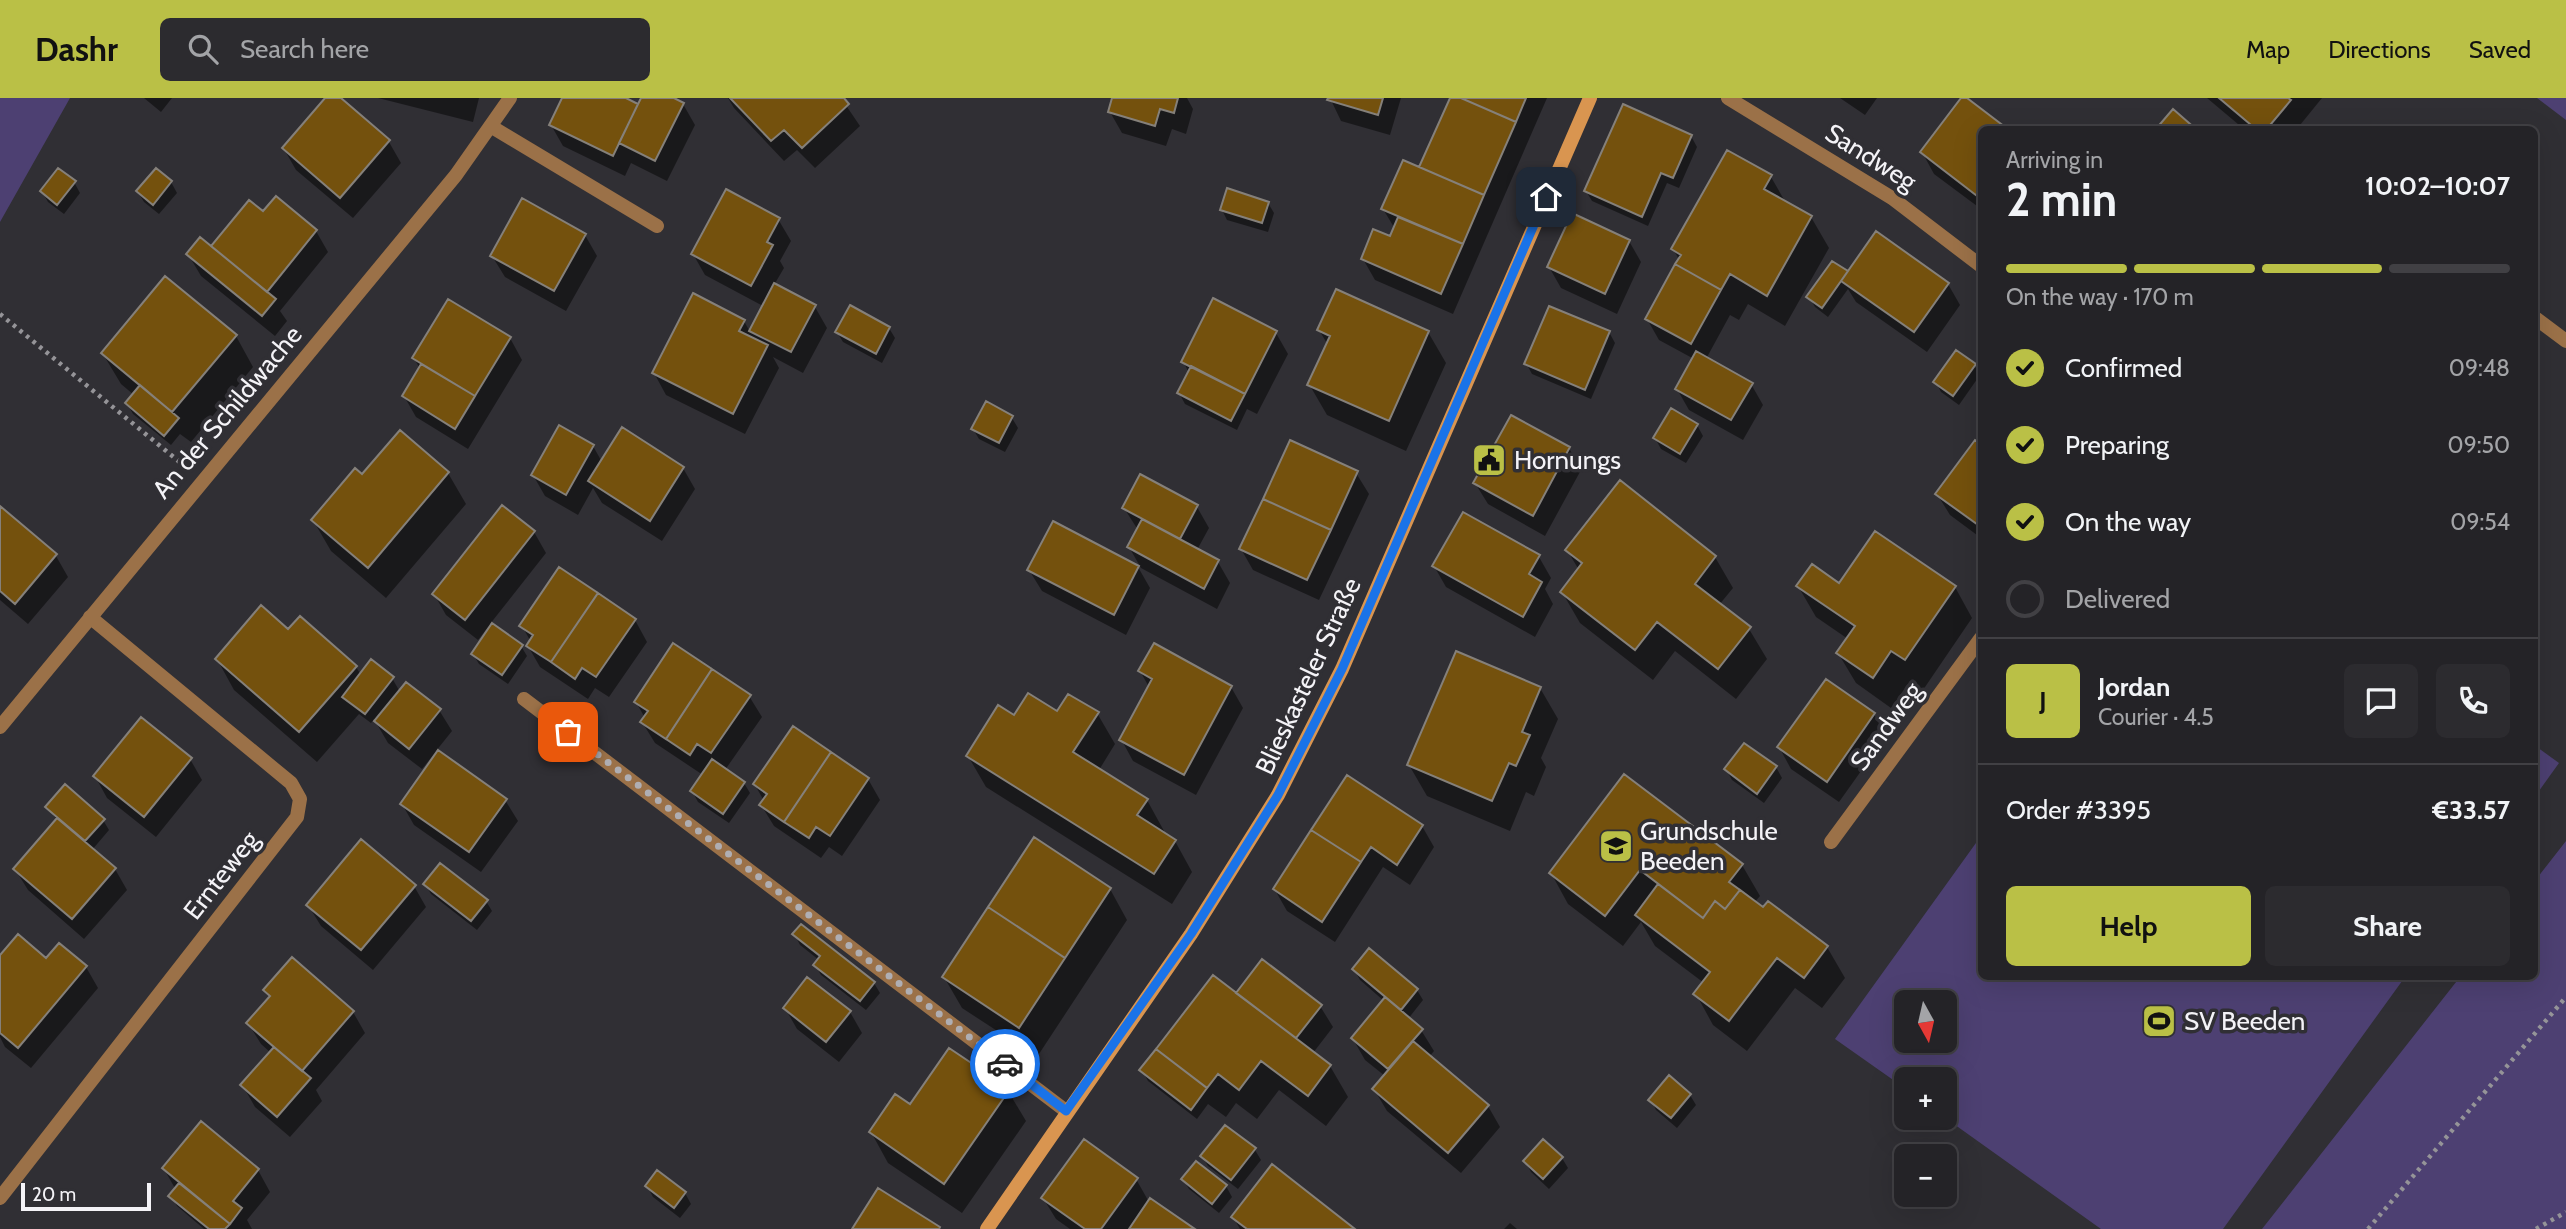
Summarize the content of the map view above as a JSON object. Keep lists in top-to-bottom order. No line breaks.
{"streets":{"street":["Sandweg","An der Schildwache","Blieskasteler Straße","Ernteweg"]},"crossings":[["An der Schildwache","Ernteweg"]],"places":{"public building":["Hornungs"],"school or university":["Grundschule Beeden"],"sports":["SV Beeden"]},"scale_bar":"20 m","north":"bottom","page":{"header":"Dashr","search":"Search here","nav":["Map","Directions","Saved"],"heading":["2 min","Arriving in","10:02–10:07"],"panel":["Jordan","Courier · 4.5","Order #3395","€33.57"],"bar":"On the way · 170 m","list":[["Confirmed","09:48"],["Preparing","09:50"],["On the way","09:54"],"Delivered"],"round":"J","buttons":["Help","Share"],"map_buttons":["+","−"],"scale":"20 m"}}
